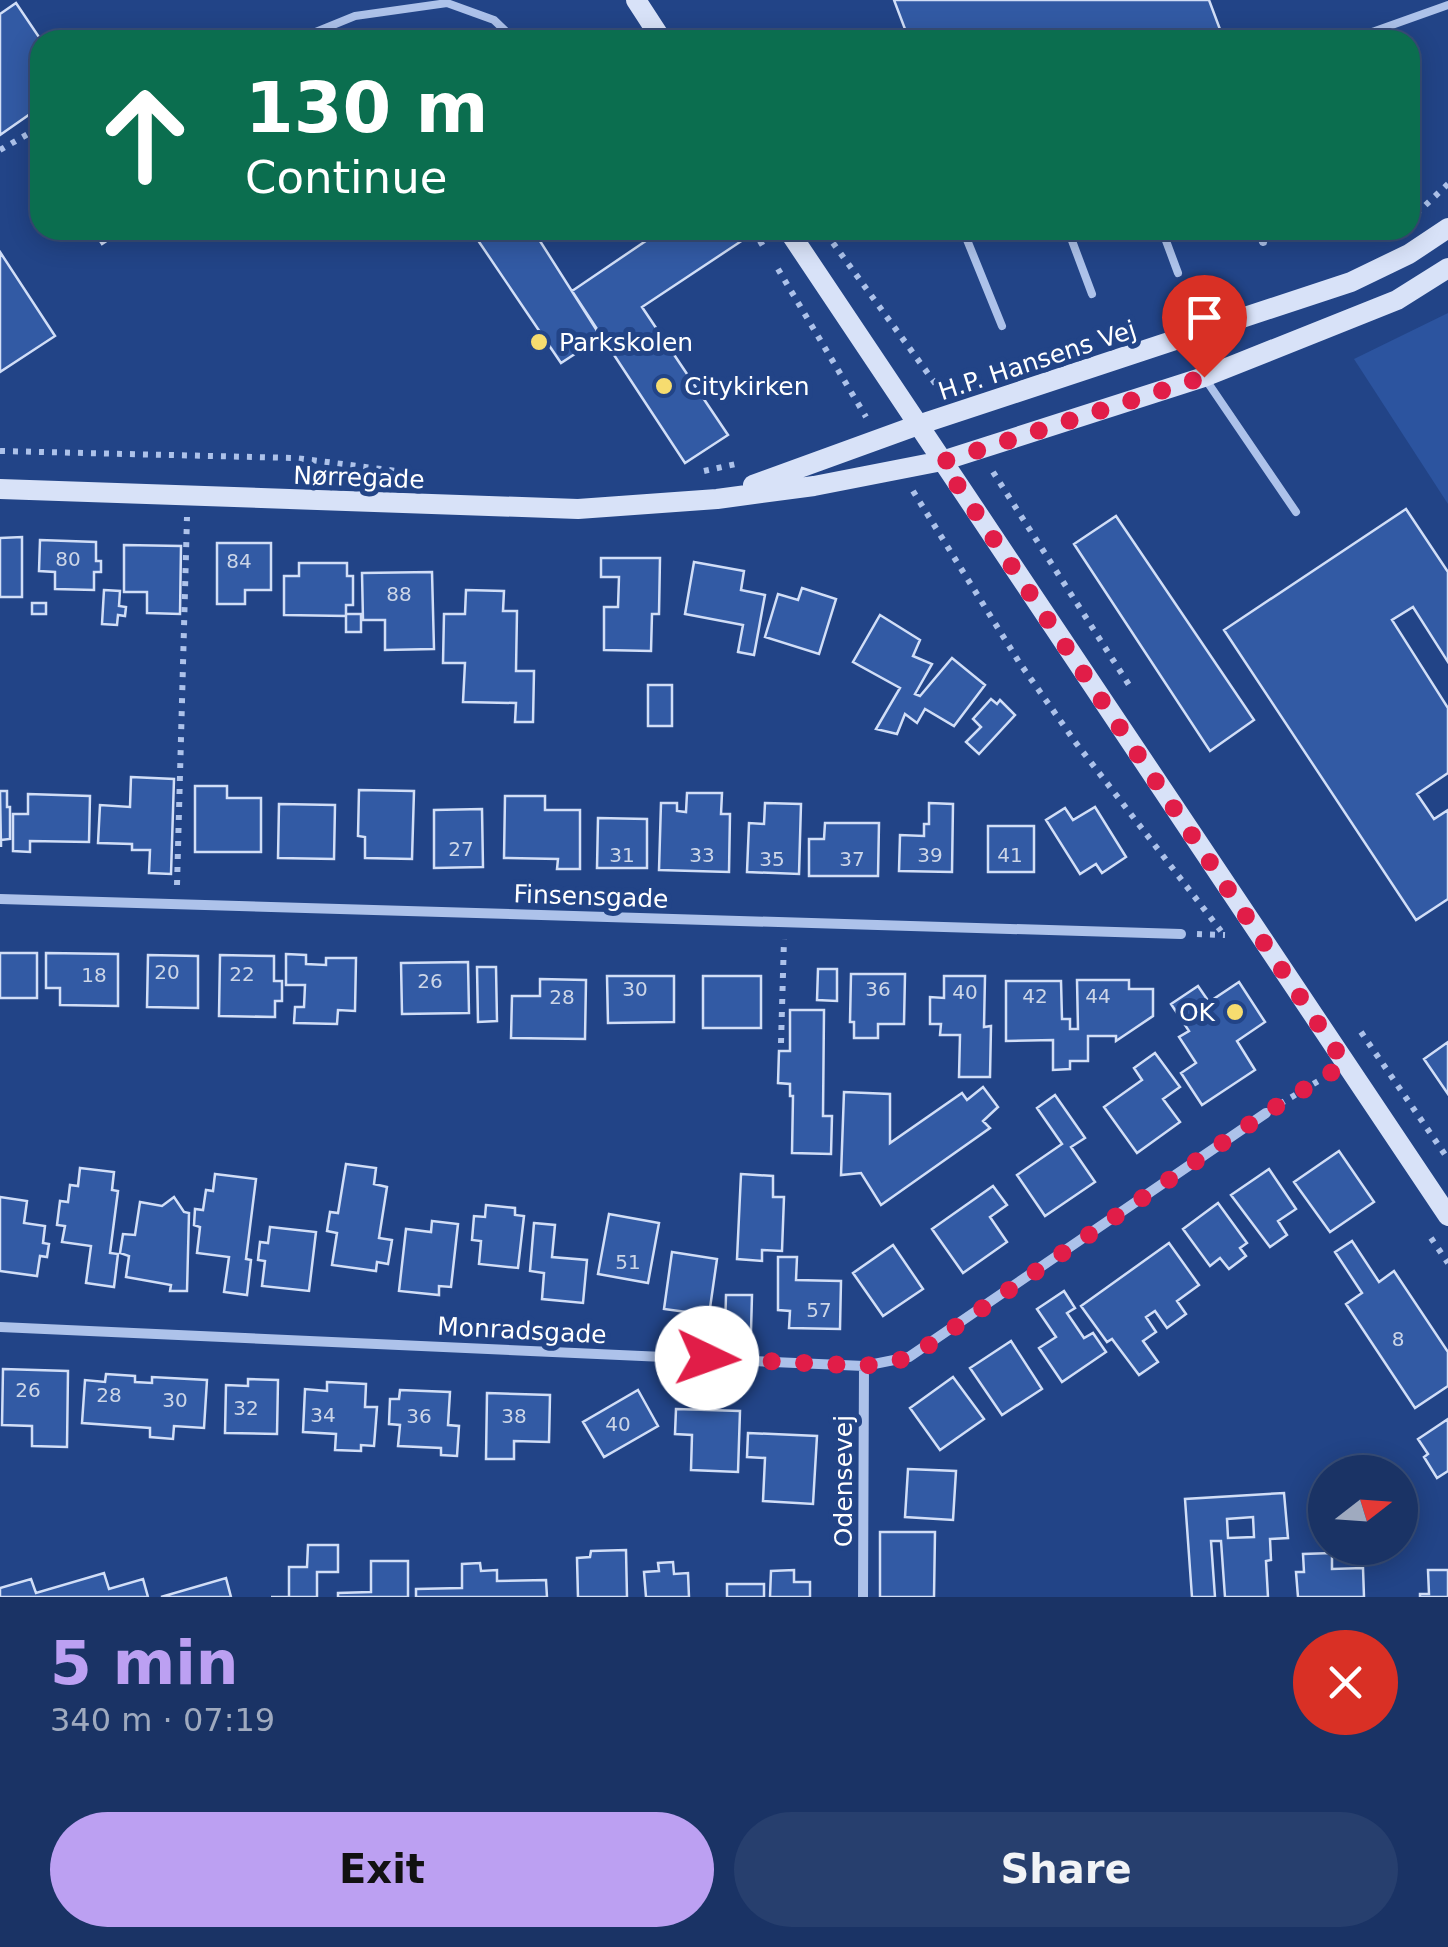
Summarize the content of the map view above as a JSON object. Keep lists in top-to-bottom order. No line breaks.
{"streets":{"street":["H.P. Hansens Vej","Nørregade","Finsensgade","Monradsgade","Odensevej"]},"crossings":[["H.P. Hansens Vej","Nørregade"],["Monradsgade","Odensevej"]],"places":["Parkskolen","Citykirken","OK"],"house_numbers":["80","84","88","27","31","33","39","41","35","37","20","22","18","26","30","36","40","42","44","28","51","57","8","26","28","30","32","34","36","38","40"],"north":"right","page":{"turn":["130 m","Continue"],"heading":["5 min","340 m · 07:19"],"buttons":["Exit","Share"]}}
